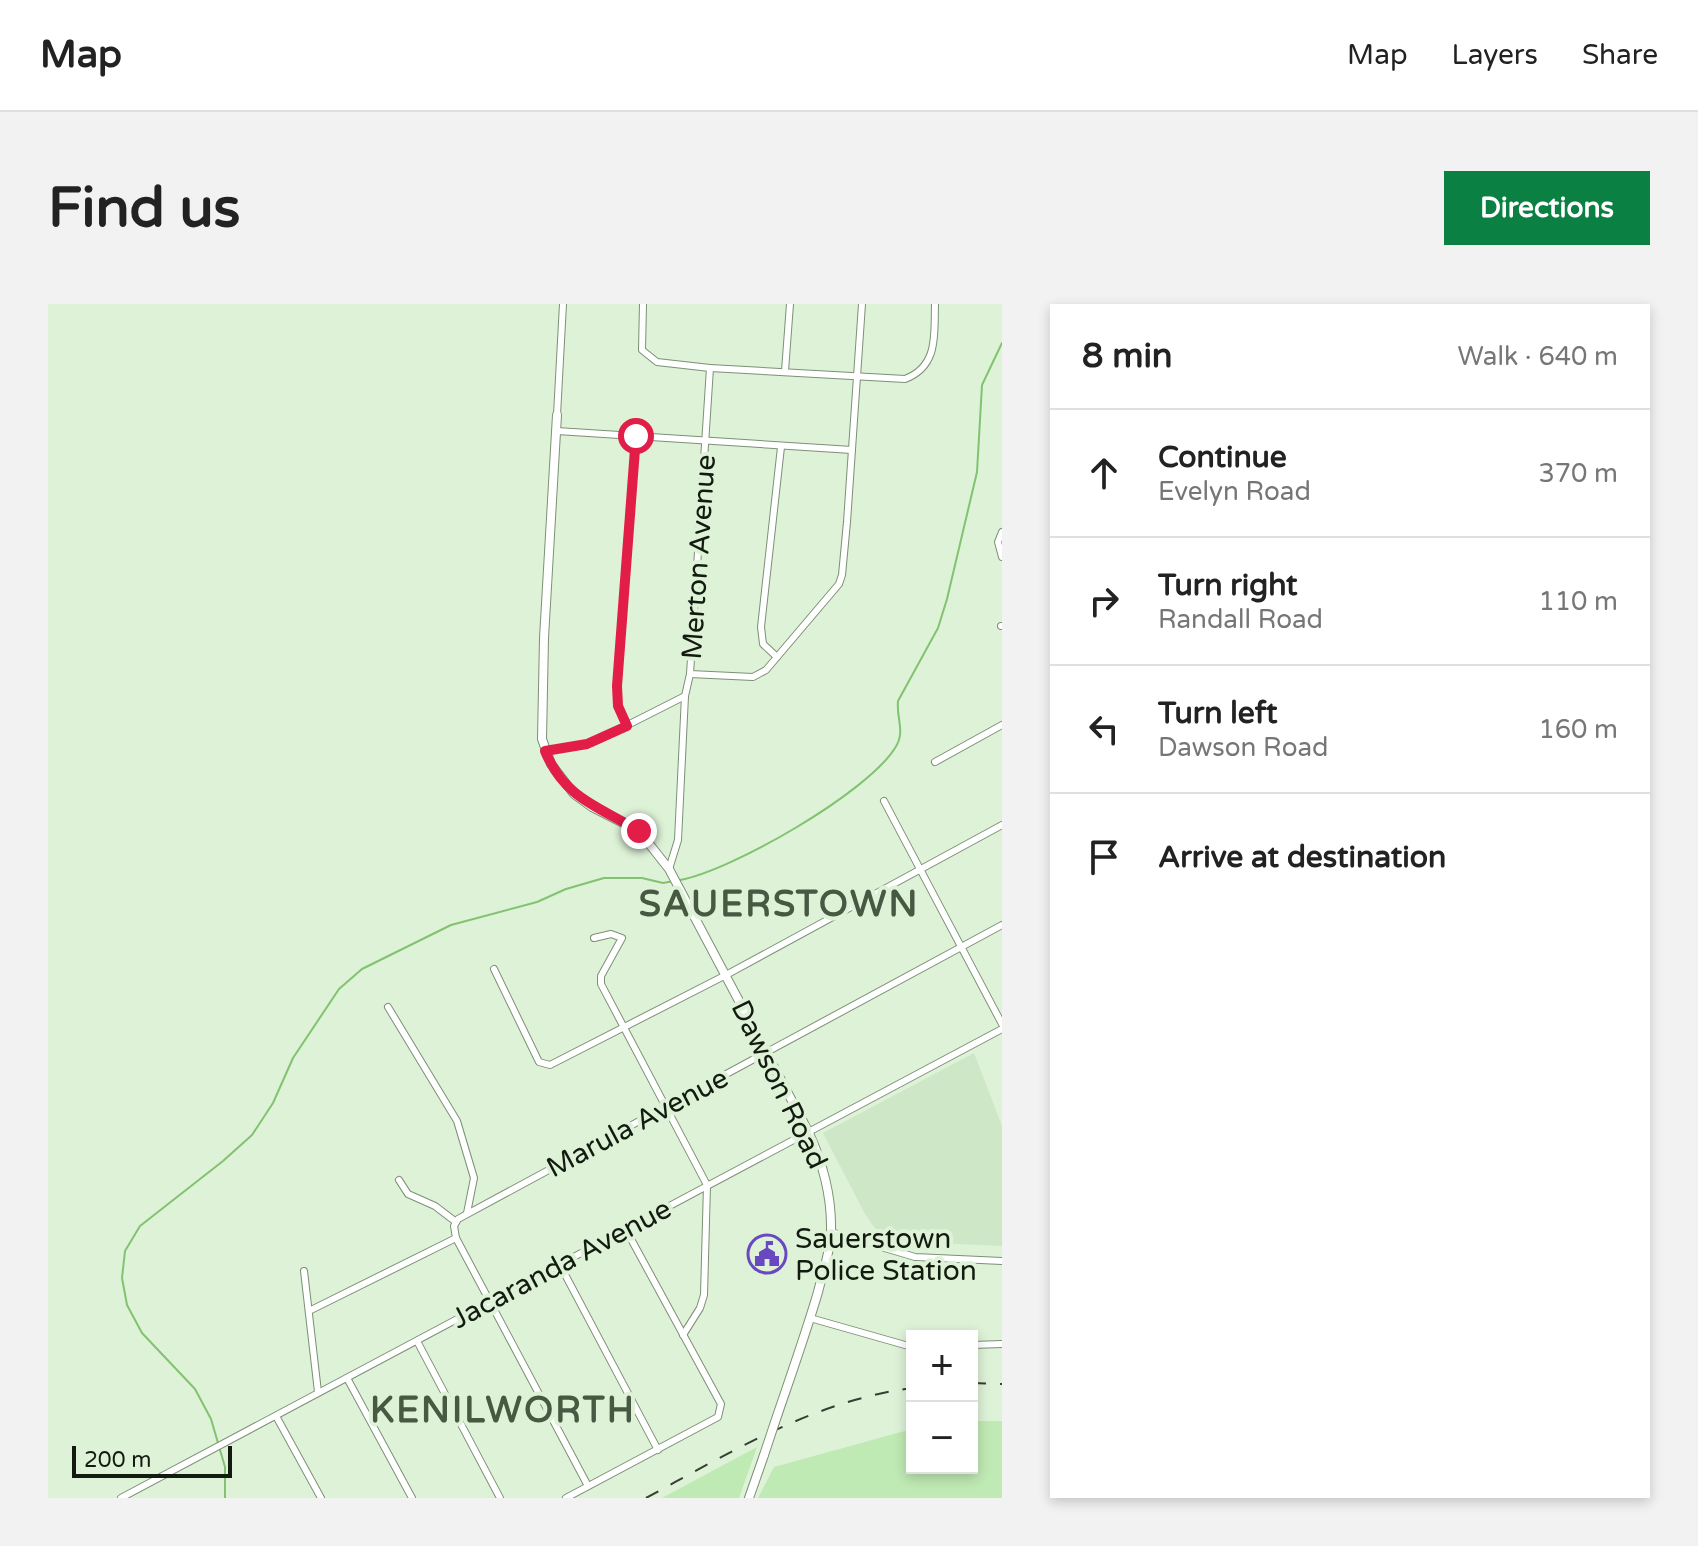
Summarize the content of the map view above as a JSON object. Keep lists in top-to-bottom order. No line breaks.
{"streets":{"street":["Merton Avenue","Dawson Road","Marula Avenue","Jacaranda Avenue"]},"crossings":[["Merton Avenue","Dawson Road"],["Dawson Road","Marula Avenue"],["Dawson Road","Jacaranda Avenue"]],"districts":["SAUERSTOWN","KENILWORTH"],"places":{"public building":["Sauerstown Police Station"]},"scale_bar":"200 m","page":{"header":"Map","nav":["Map","Layers","Share"],"buttons":"Directions","title":"Find us","heading":["8 min","Walk · 640 m"],"list":[["Continue","Evelyn Road","370 m"],["Turn right","Randall Road","110 m"],["Turn left","Dawson Road","160 m"],"Arrive at destination"],"map_buttons":["+","−"],"scale":"200 m"}}
